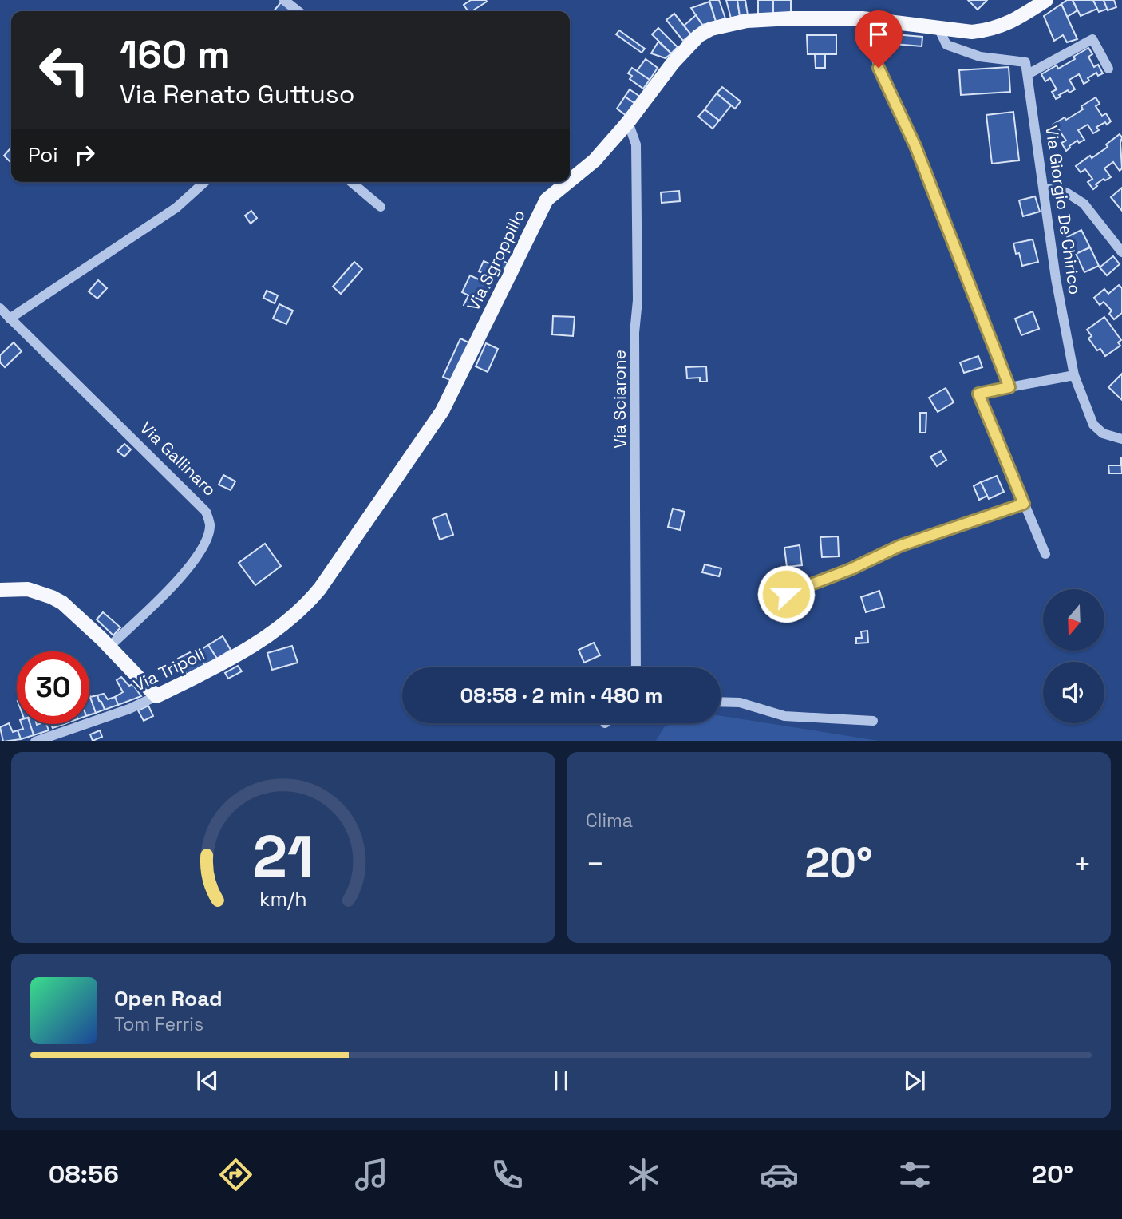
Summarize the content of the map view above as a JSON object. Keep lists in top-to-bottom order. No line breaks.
{"streets":{"main road":["Via Sgroppillo","Via Tripoli"],"street":["Via Giorgio De Chirico","Via Sciarone","Via Gallinaro"]},"crossings":[["Via Sgroppillo","Via Sciarone"],["Via Sgroppillo","Via Tripoli"]],"north":"bottom","page":{"turn":["160 m","Via Renato Guttuso"],"then":"Poi","limit":"30","trip":"08:58 · 2 min · 480 m","tile":"Clima","heat":["−","20°","+"],"song":["Open Road","Tom Ferris"],"tabs":["08:56","20°"],"gauge":["21","km/h"]}}
